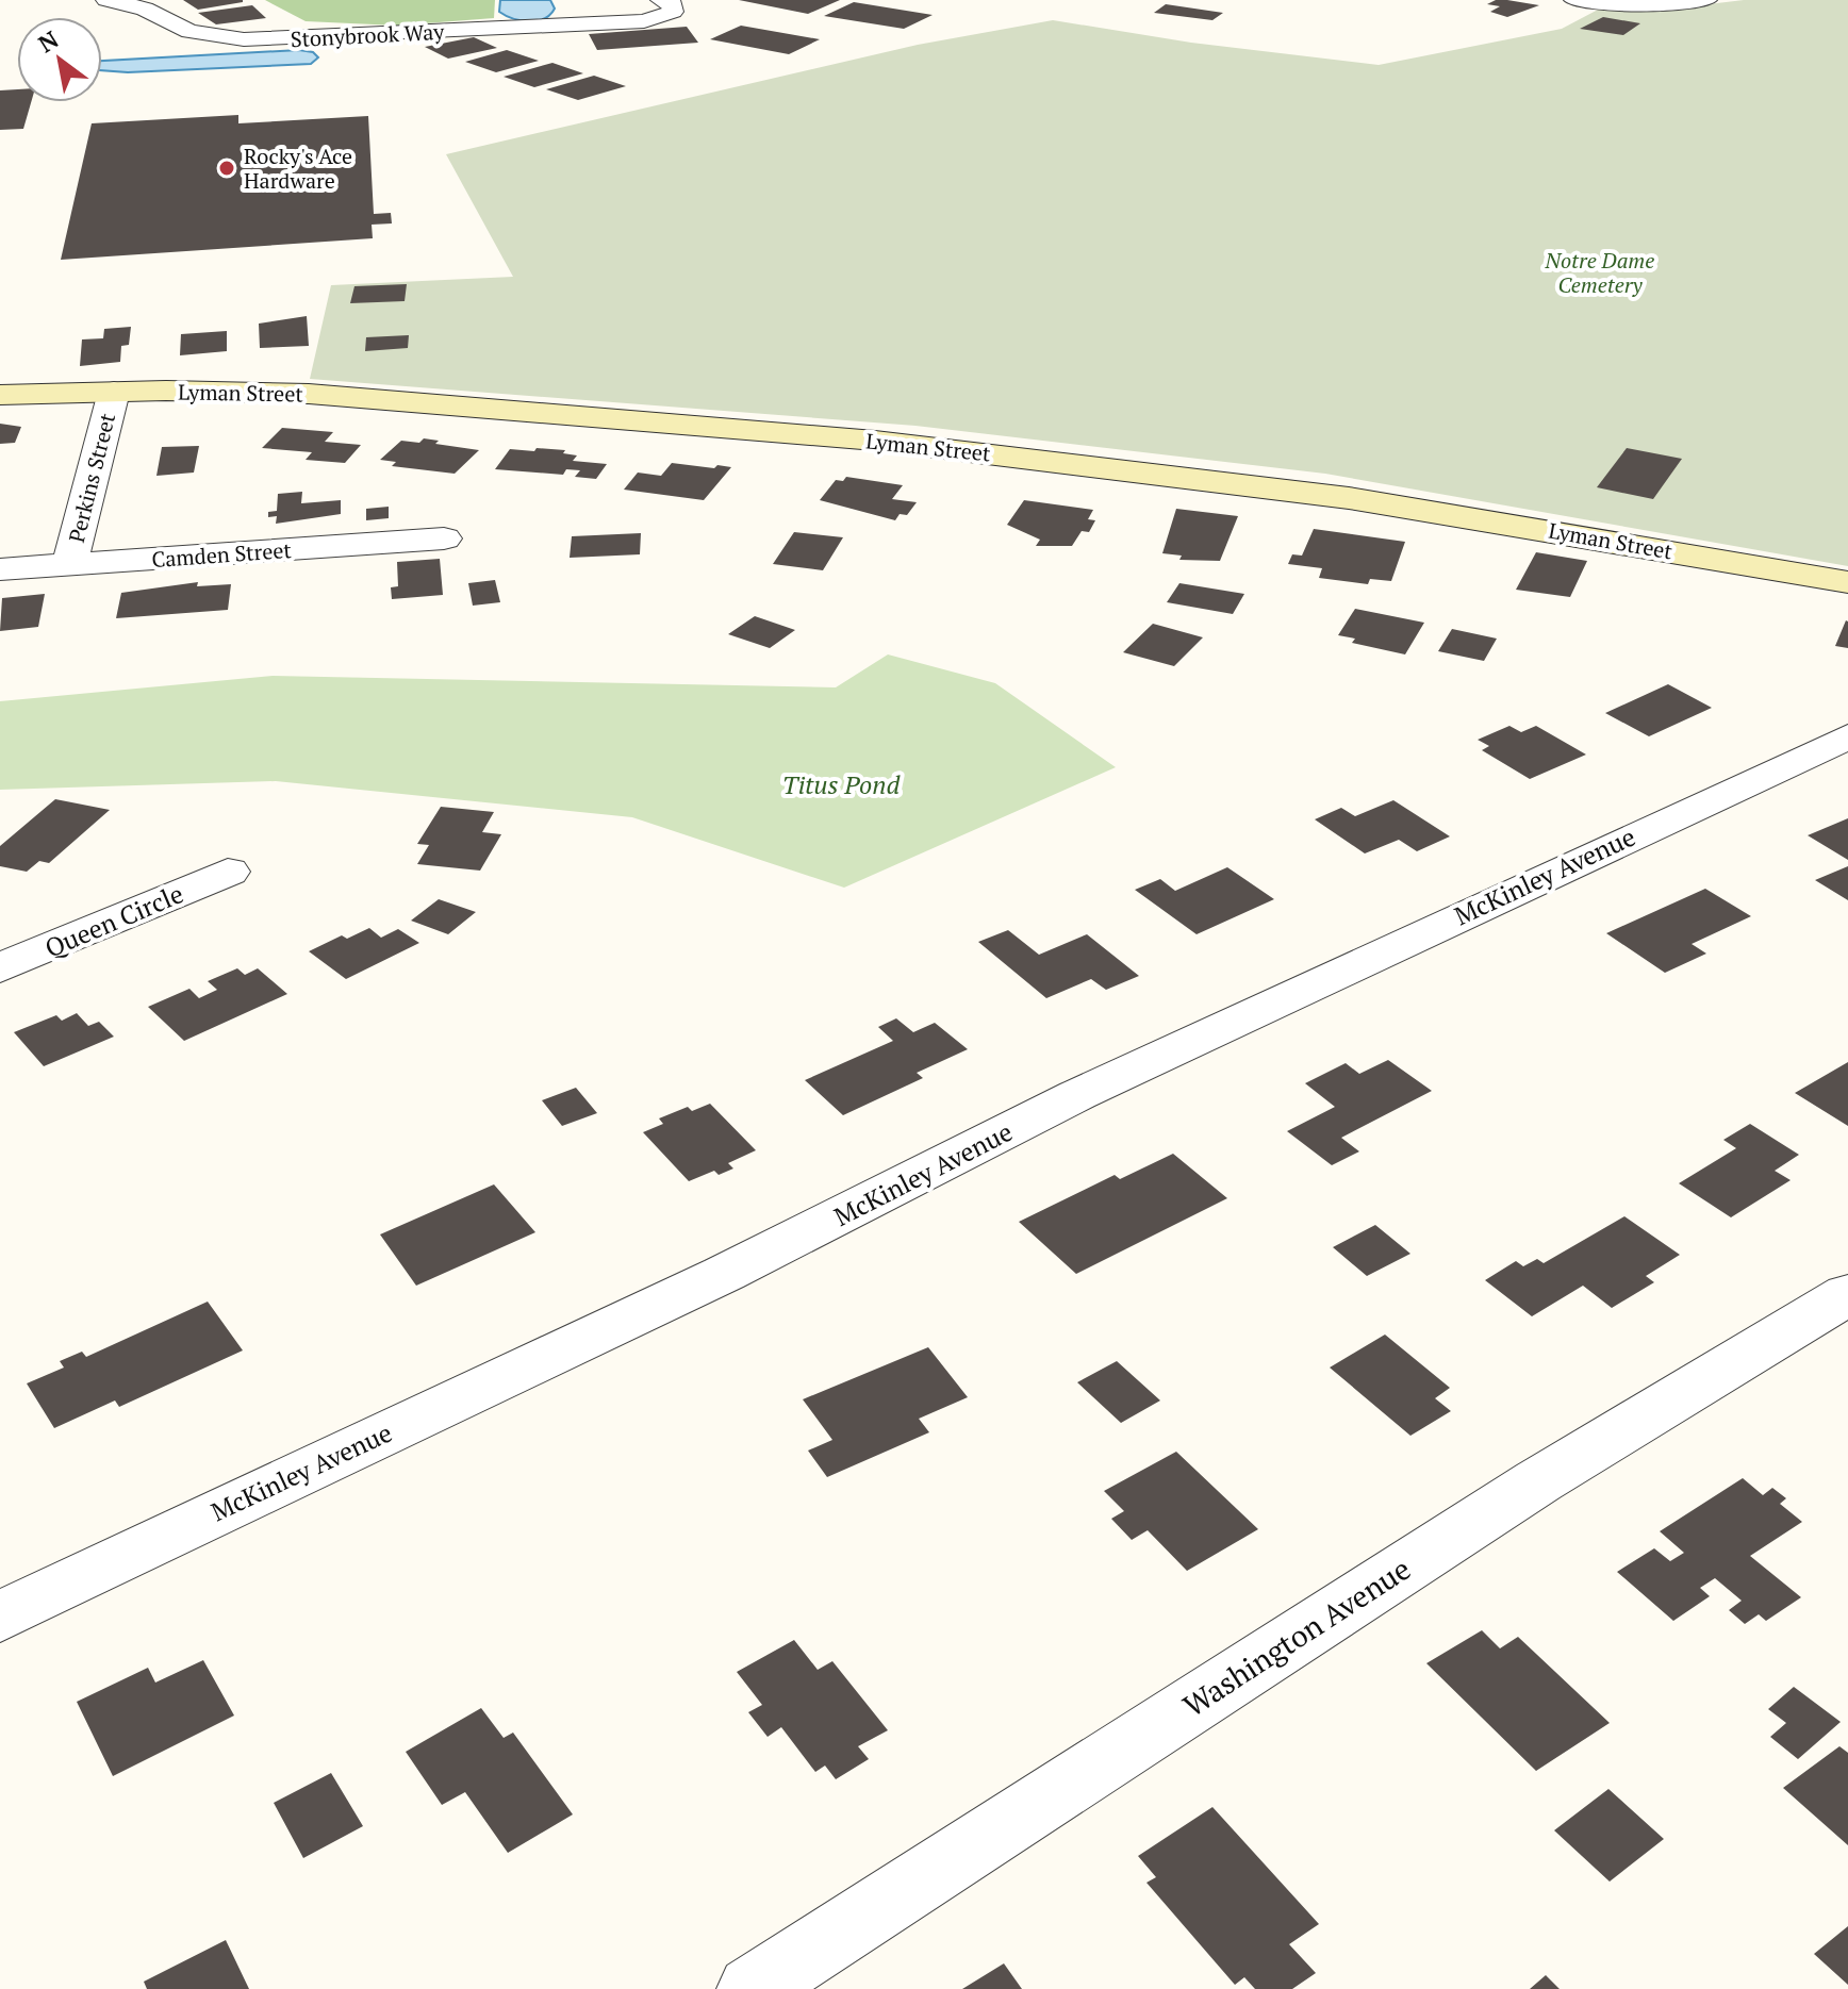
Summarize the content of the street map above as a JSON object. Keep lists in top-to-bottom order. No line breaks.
{"streets":{"main road":["Lyman Street"],"street":["Stonybrook Way","Perkins Street","Camden Street","McKinley Avenue","Queen Circle","Washington Avenue"]},"crossings":[["Lyman Street","Perkins Street"],["Perkins Street","Camden Street"]],"parks":["Notre Dame Cemetery","Titus Pond"],"places":["Rocky's Ace Hardware"],"north":"top left"}
